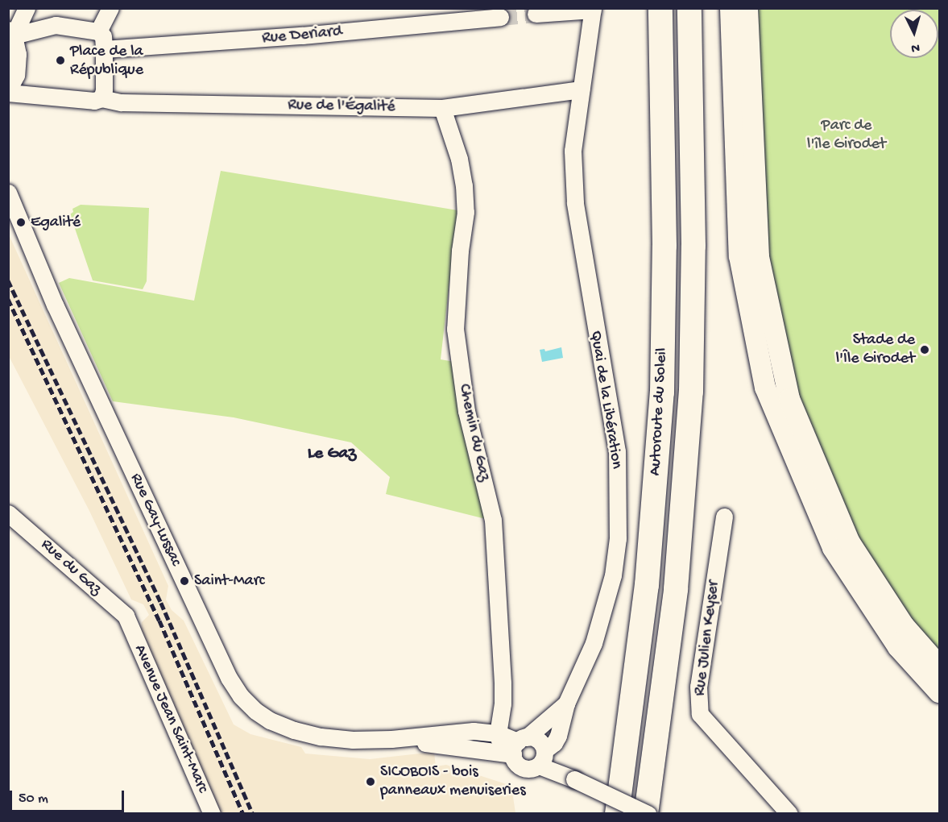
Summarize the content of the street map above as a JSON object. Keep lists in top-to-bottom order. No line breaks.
{"streets":{"highway":["Autoroute du Soleil"],"street":["Rue Deriard","Rue de l'Égalité","Quai de la Libération","Chemin du Gaz","Rue Gay-Lussac","Rue du Gaz","Rue Julien Keyser","Avenue Jean Saint-Marc"]},"crossings":[["Rue de l'Égalité","Quai de la Libération"],["Rue de l'Égalité","Chemin du Gaz"],["Quai de la Libération","Rue Gay-Lussac"],["Chemin du Gaz","Rue Gay-Lussac"],["Rue du Gaz","Avenue Jean Saint-Marc"]],"districts":["Le Gaz"],"parks":["Parc de l'île Girodet"],"places":["Place de la République","Egalité","Stade de l'Île Girodet","Saint-Marc","SICOBOIS - bois panneaux menuiseries"],"scale_bar":"50 m","north":"bottom"}
